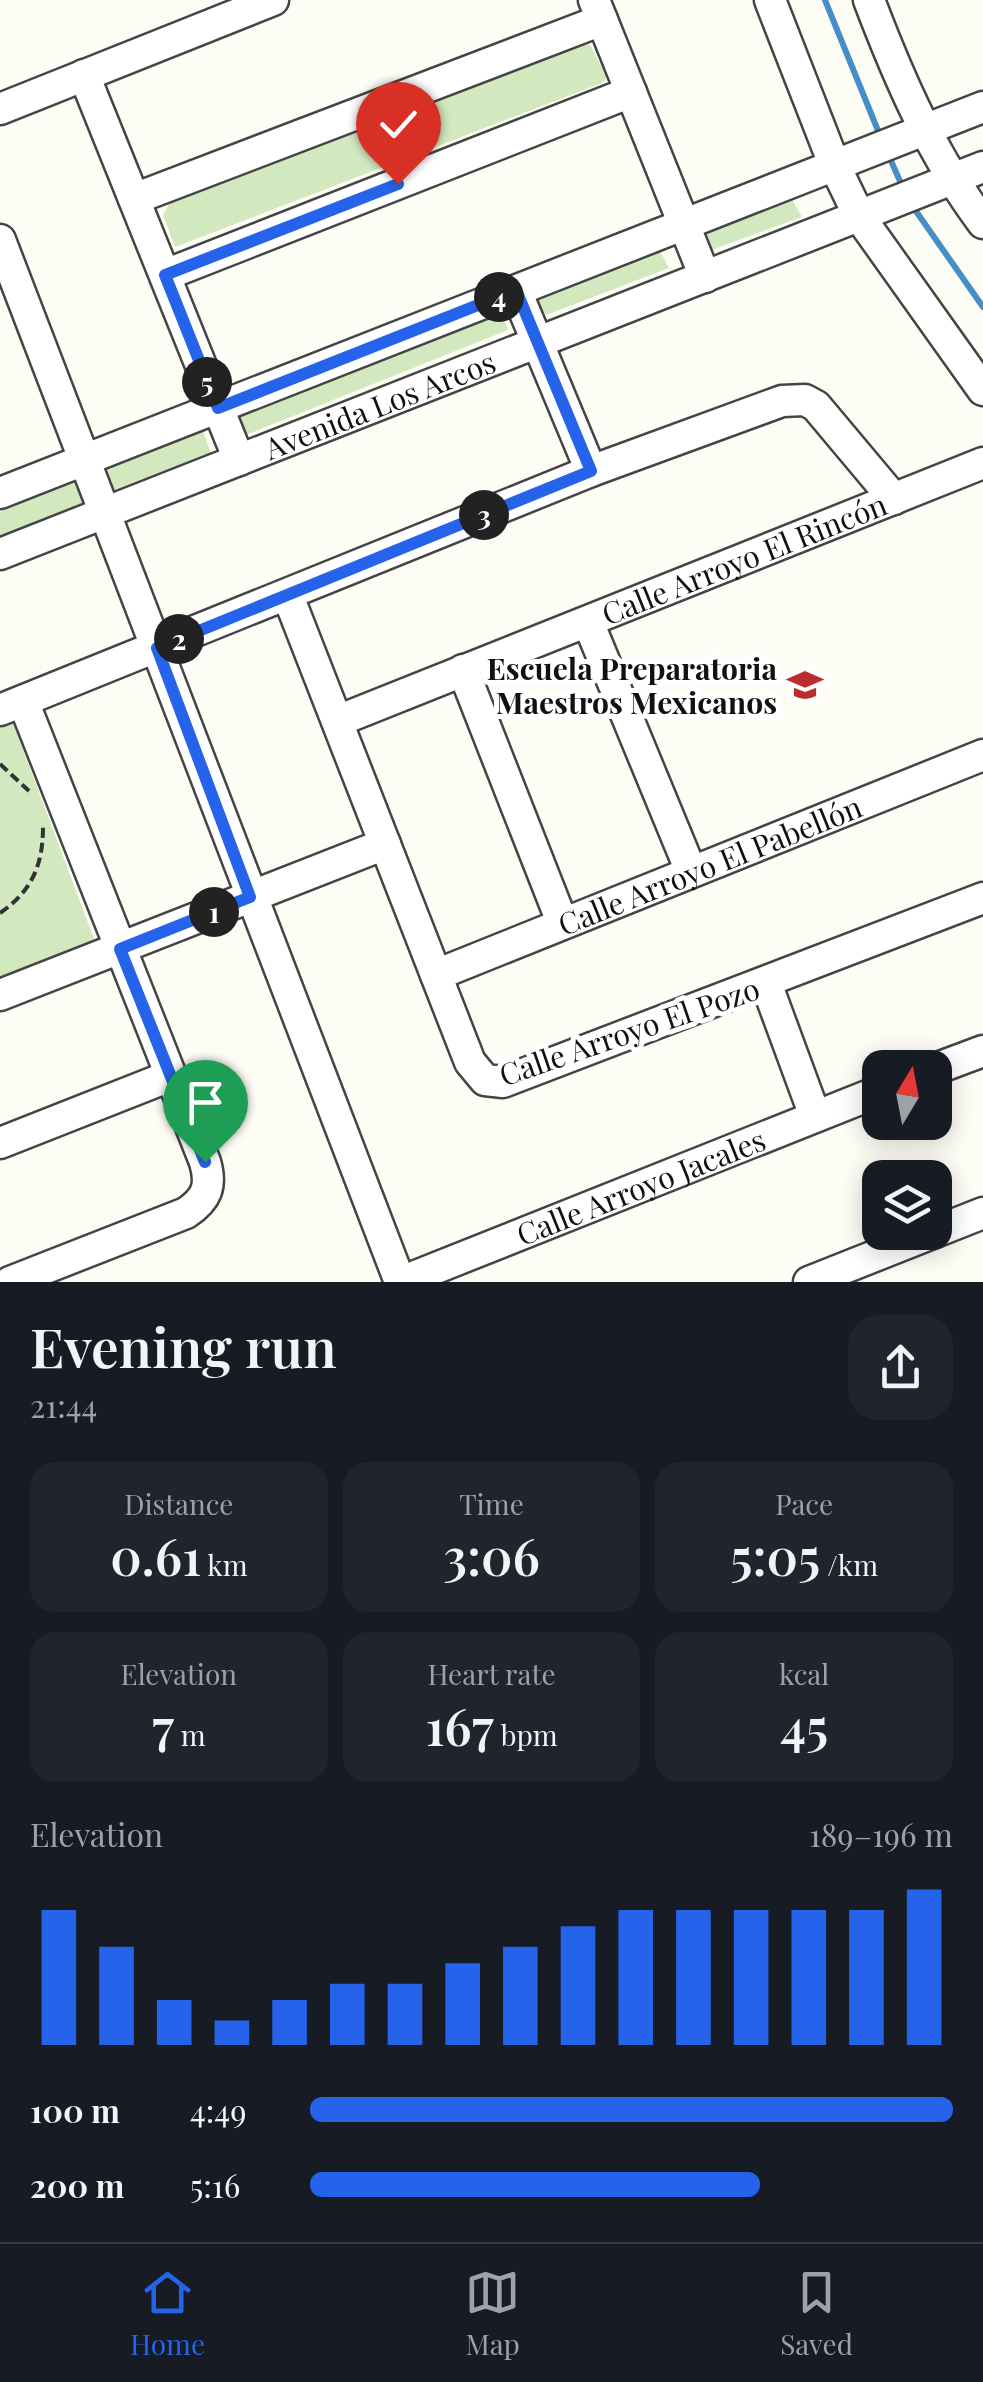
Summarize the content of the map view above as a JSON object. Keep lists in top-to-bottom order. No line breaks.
{"streets":{"street":["Avenida Los Arcos","Calle Arroyo El Rincón","Calle Arroyo El Pabellón","Calle Arroyo El Pozo","Calle Arroyo Jacales"]},"crossings":[["Calle Arroyo El Rincón","Calle Arroyo El Pozo"],["Calle Arroyo El Pabellón","Calle Arroyo El Pozo"]],"places":{"school or university":["Escuela Preparatoria Maestros Mexicanos"]},"north":"top","page":{"pins":["4","5","3","2","1"],"heading":["Evening run","21:44"],"stats":[["Distance","0.61 km"],["Time","3:06"],["Pace","5:05 /km"],["Elevation","7 m"],["Heart rate","167 bpm"],["kcal","45"]],"chart":["Elevation","189–196 m"],"list":[{"name":"100 m","note":"4:49"},{"name":"200 m","note":"5:16"}],"tabs":["Home","Map","Saved"]}}
